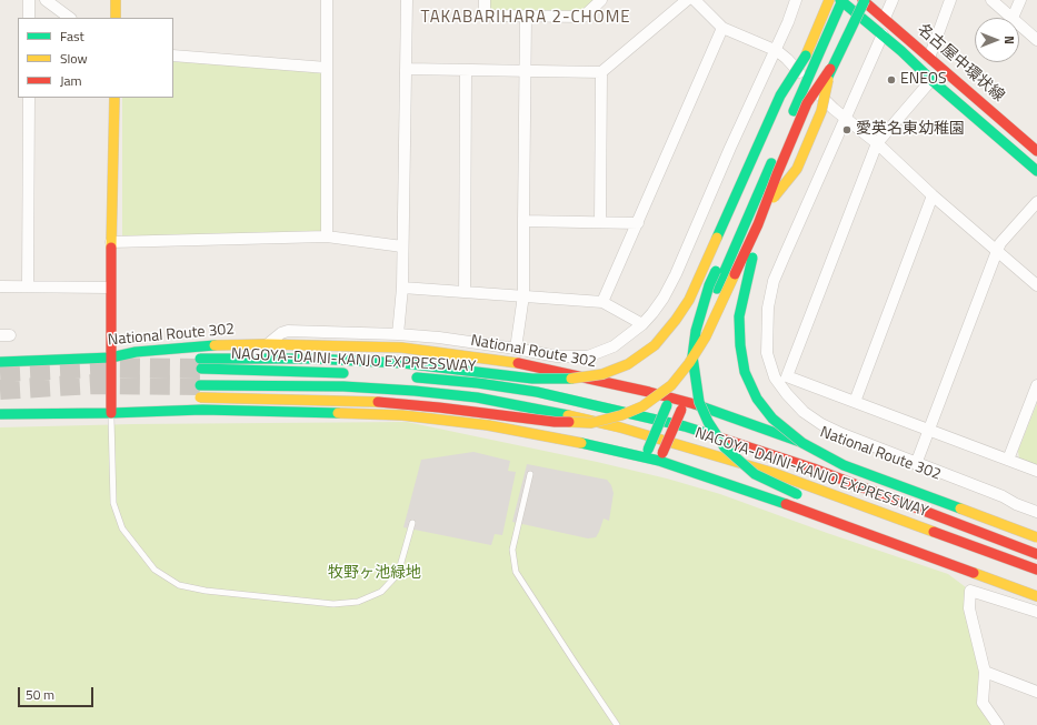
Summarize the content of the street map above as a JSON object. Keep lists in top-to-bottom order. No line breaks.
{"streets":{"main road":["名古屋中環状線","National Route 302","NAGOYA-DAINI-KANJO EXPRESSWAY"]},"districts":["TAKABARIHARA 2-CHOME"],"parks":["牧野ヶ池緑地"],"places":["ENEOS","愛英名東幼稚園"],"legend":["Fast","Slow","Jam"],"scale_bar":"50 m","north":"right"}
